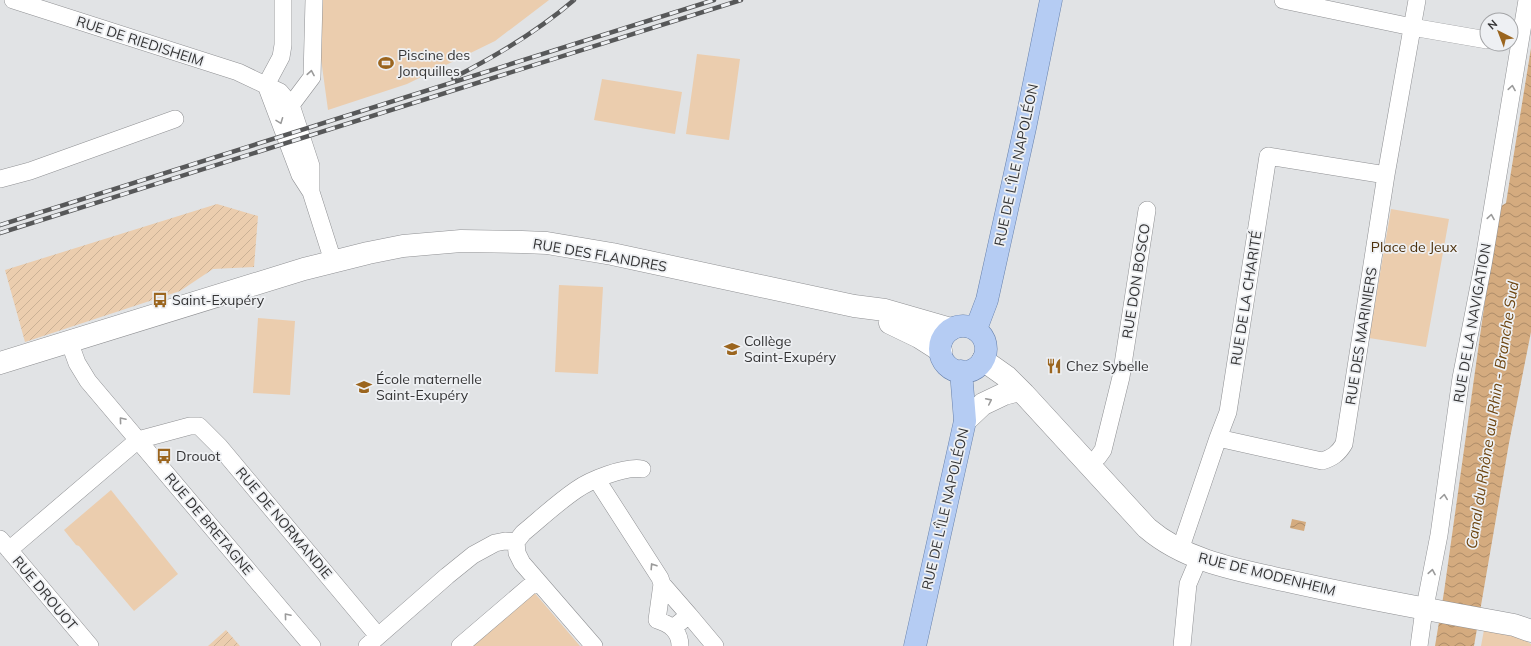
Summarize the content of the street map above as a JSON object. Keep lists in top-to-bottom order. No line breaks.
{"streets":{"main road":["RUE DE L'ÎLE NAPOLÉON"],"street":["RUE DE RIEDISHEIM","RUE DES FLANDRES","RUE DON BOSCO","RUE DE LA CHARITÉ","RUE DE LA NAVIGATION","RUE DES MARINIERS","RUE DE NORMANDIE","RUE DE BRETAGNE","RUE DE MODENHEIM","RUE DROUOT"]},"crossings":[["RUE DE L'ÎLE NAPOLÉON","RUE DES FLANDRES"],["RUE DE L'ÎLE NAPOLÉON","RUE DE MODENHEIM"],["RUE DES FLANDRES","RUE DE BRETAGNE"],["RUE DES FLANDRES","RUE DE MODENHEIM"],["RUE DON BOSCO","RUE DE MODENHEIM"],["RUE DE LA CHARITÉ","RUE DES MARINIERS"],["RUE DE LA CHARITÉ","RUE DE MODENHEIM"],["RUE DE LA NAVIGATION","RUE DE MODENHEIM"],["RUE DE NORMANDIE","RUE DE BRETAGNE"],["RUE DE NORMANDIE","RUE DROUOT"]],"one_way":["RUE DE LA NAVIGATION","RUE DE BRETAGNE"],"water":["Canal du Rhône au Rhin - Branche Sud"],"parks":["Place de Jeux"],"places":{"sports":["Piscine des Jonquilles"],"bus stop":["Saint-Exupéry","Drouot"],"school or university":["Collège Saint-Exupéry","École maternelle Saint-Exupéry"],"restaurant":["Chez Sybelle"]},"north":"top left"}
